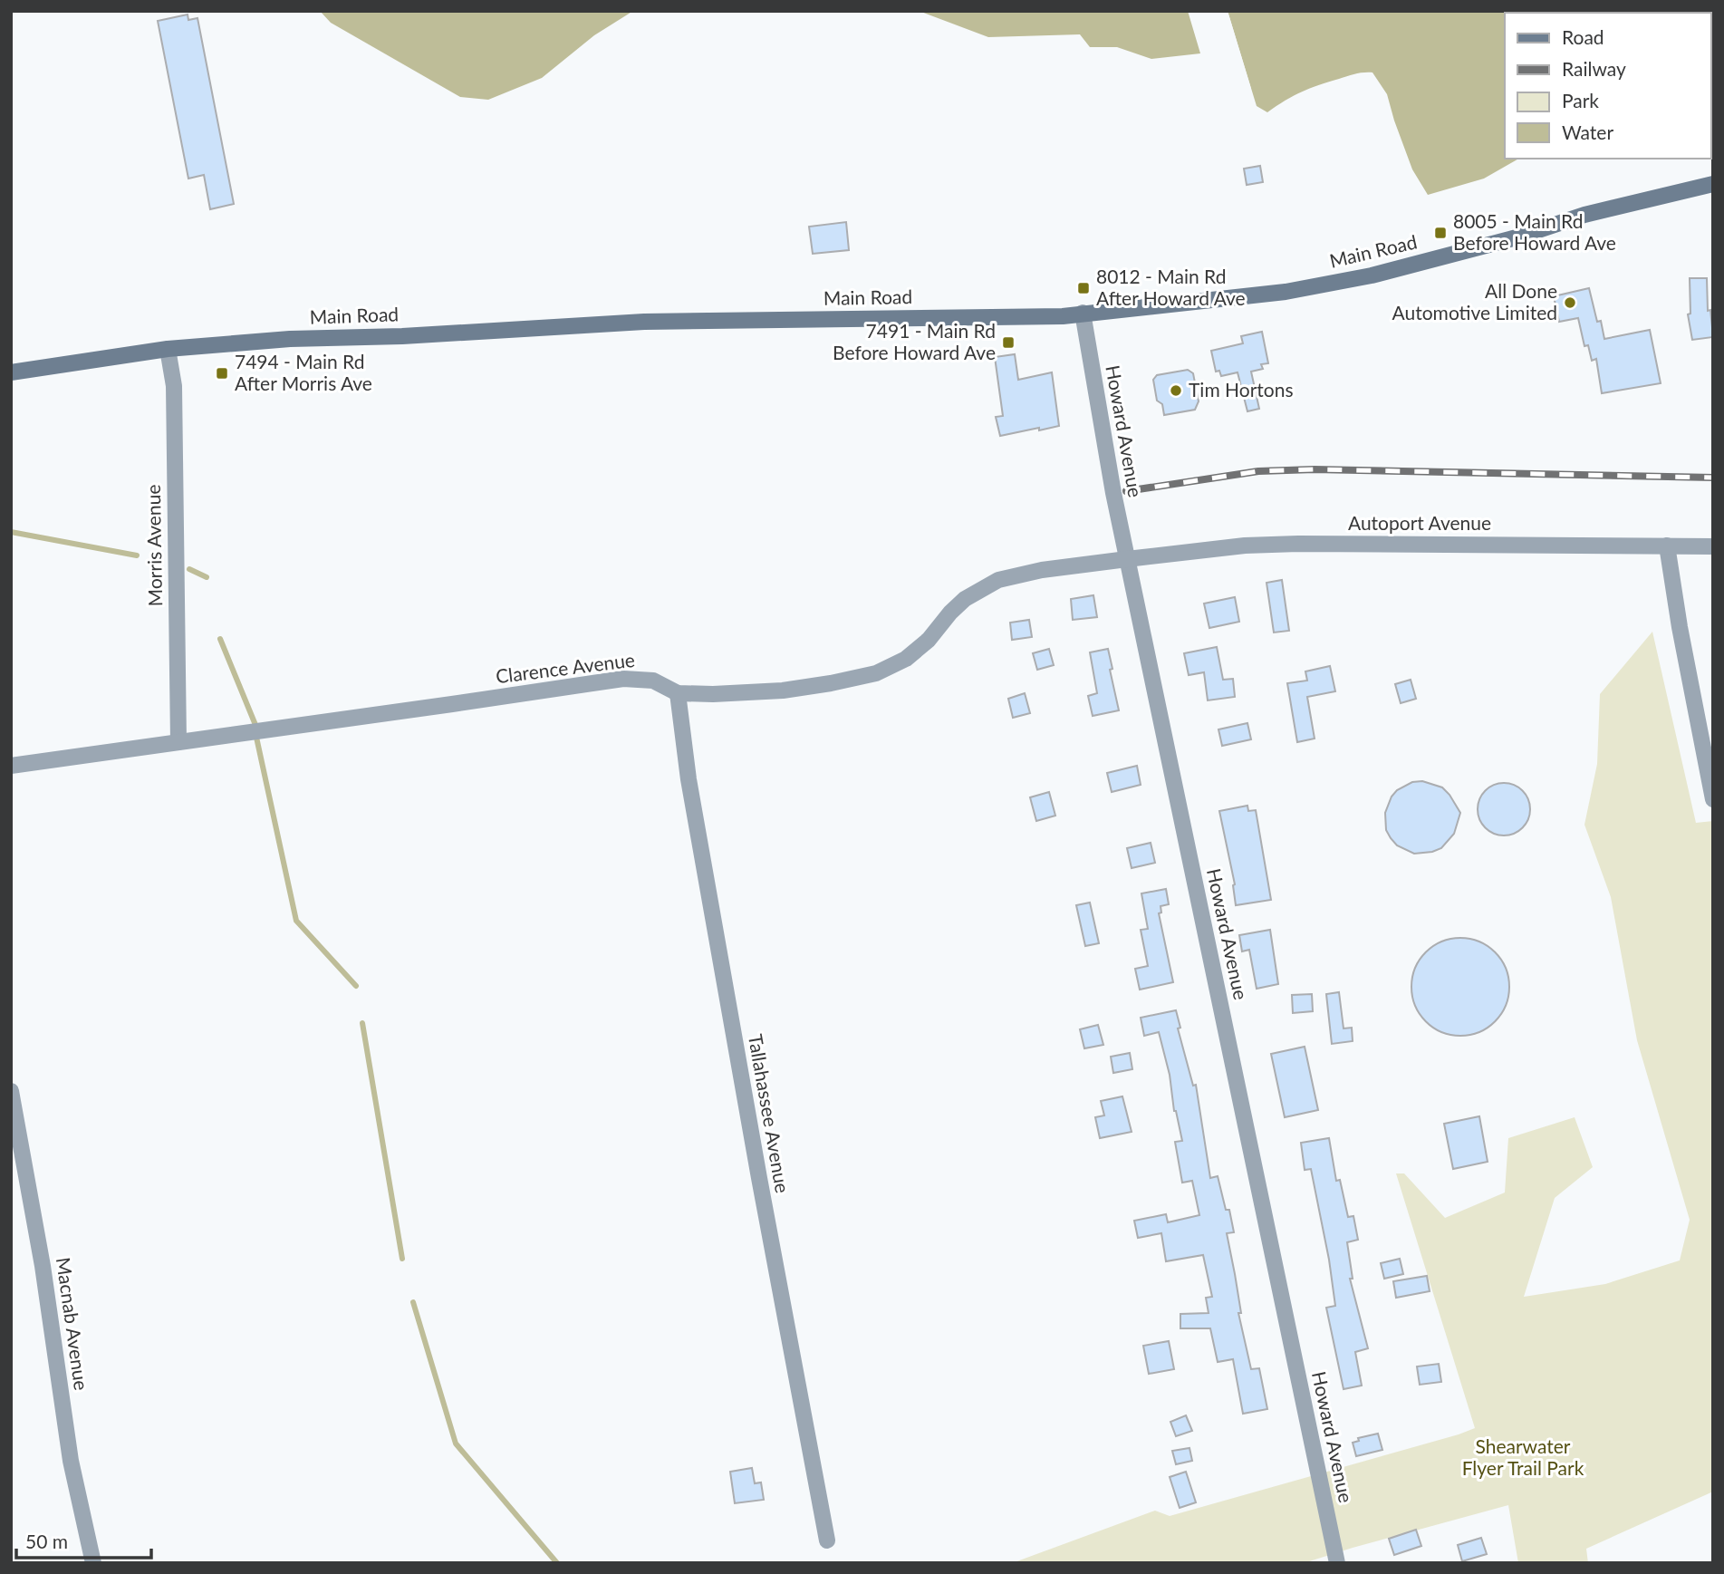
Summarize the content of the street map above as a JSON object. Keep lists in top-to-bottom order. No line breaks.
{"streets":{"main road":["Main Road"],"street":["Howard Avenue","Autoport Avenue","Morris Avenue","Clarence Avenue","Tallahassee Avenue","Macnab Avenue"]},"crossings":[["Main Road","Howard Avenue"],["Main Road","Morris Avenue"],["Howard Avenue","Autoport Avenue"],["Howard Avenue","Clarence Avenue"],["Autoport Avenue","Clarence Avenue"],["Morris Avenue","Clarence Avenue"],["Clarence Avenue","Tallahassee Avenue"]],"parks":["Shearwater Flyer Trail Park"],"places":{"transit":["8005 - Main Rd Before Howard Ave","8012 - Main Rd After Howard Ave","7491 - Main Rd Before Howard Ave","7494 - Main Rd After Morris Ave"],"other":["All Done Automotive Limited","Tim Hortons"]},"legend":["Road","Railway","Park","Water"],"scale_bar":"50 m"}
